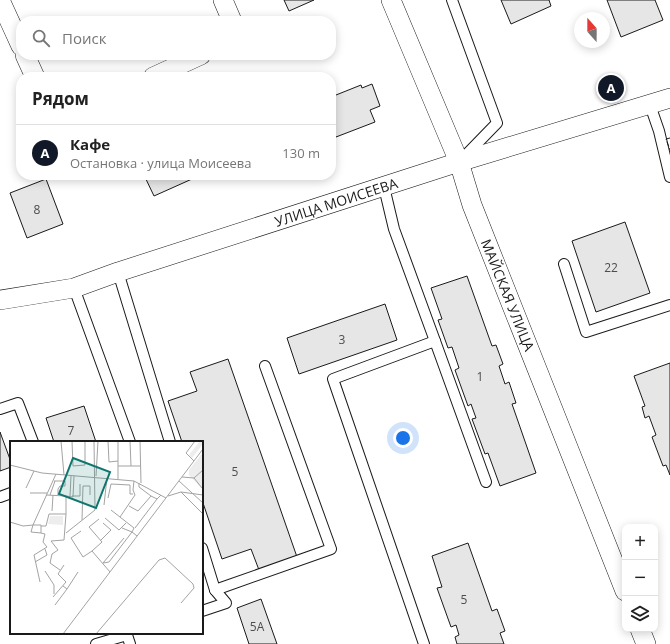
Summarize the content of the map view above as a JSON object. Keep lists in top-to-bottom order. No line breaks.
{"streets":{"street":["УЛИЦА МОИСЕЕВА","МАЙСКАЯ УЛИЦА"]},"crossings":[["УЛИЦА МОИСЕЕВА","МАЙСКАЯ УЛИЦА"]],"house_numbers":["8","22","3","1","7","5","5","5А"],"north":"top","page":{"search":"Поиск","heading":"Рядом","pins":"A","list":[{"mark":"A","name":"Кафе","note":"Остановка · улица Моисеева","value":"130 m"}],"map_buttons":["+","−"]}}
